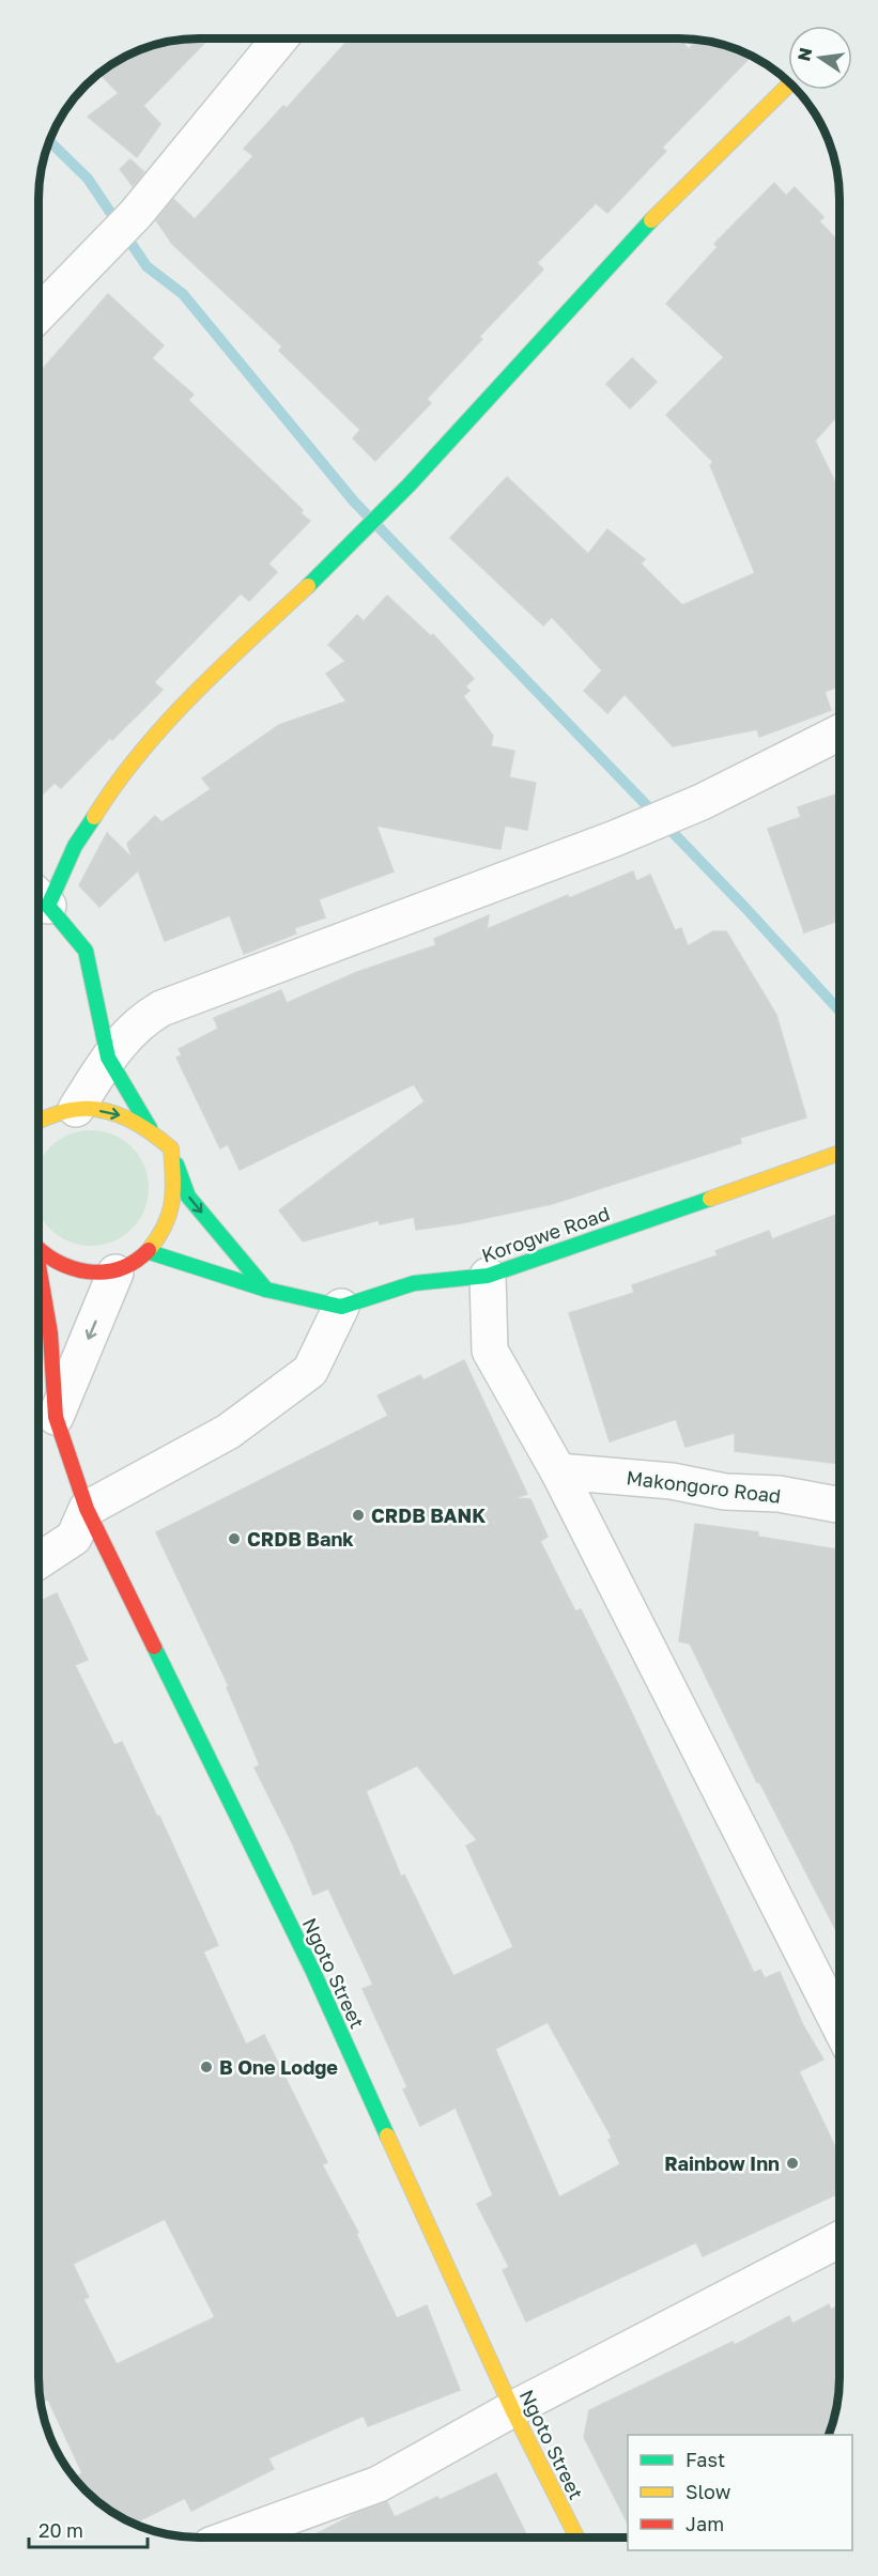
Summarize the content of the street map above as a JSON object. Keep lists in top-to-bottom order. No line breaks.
{"streets":{"street":["Korogwe Road","Makongoro Road","Ngoto Street"]},"places":["CRDB BANK","CRDB Bank","B One Lodge","Rainbow Inn"],"legend":["Fast","Slow","Jam"],"scale_bar":"20 m","north":"left"}
